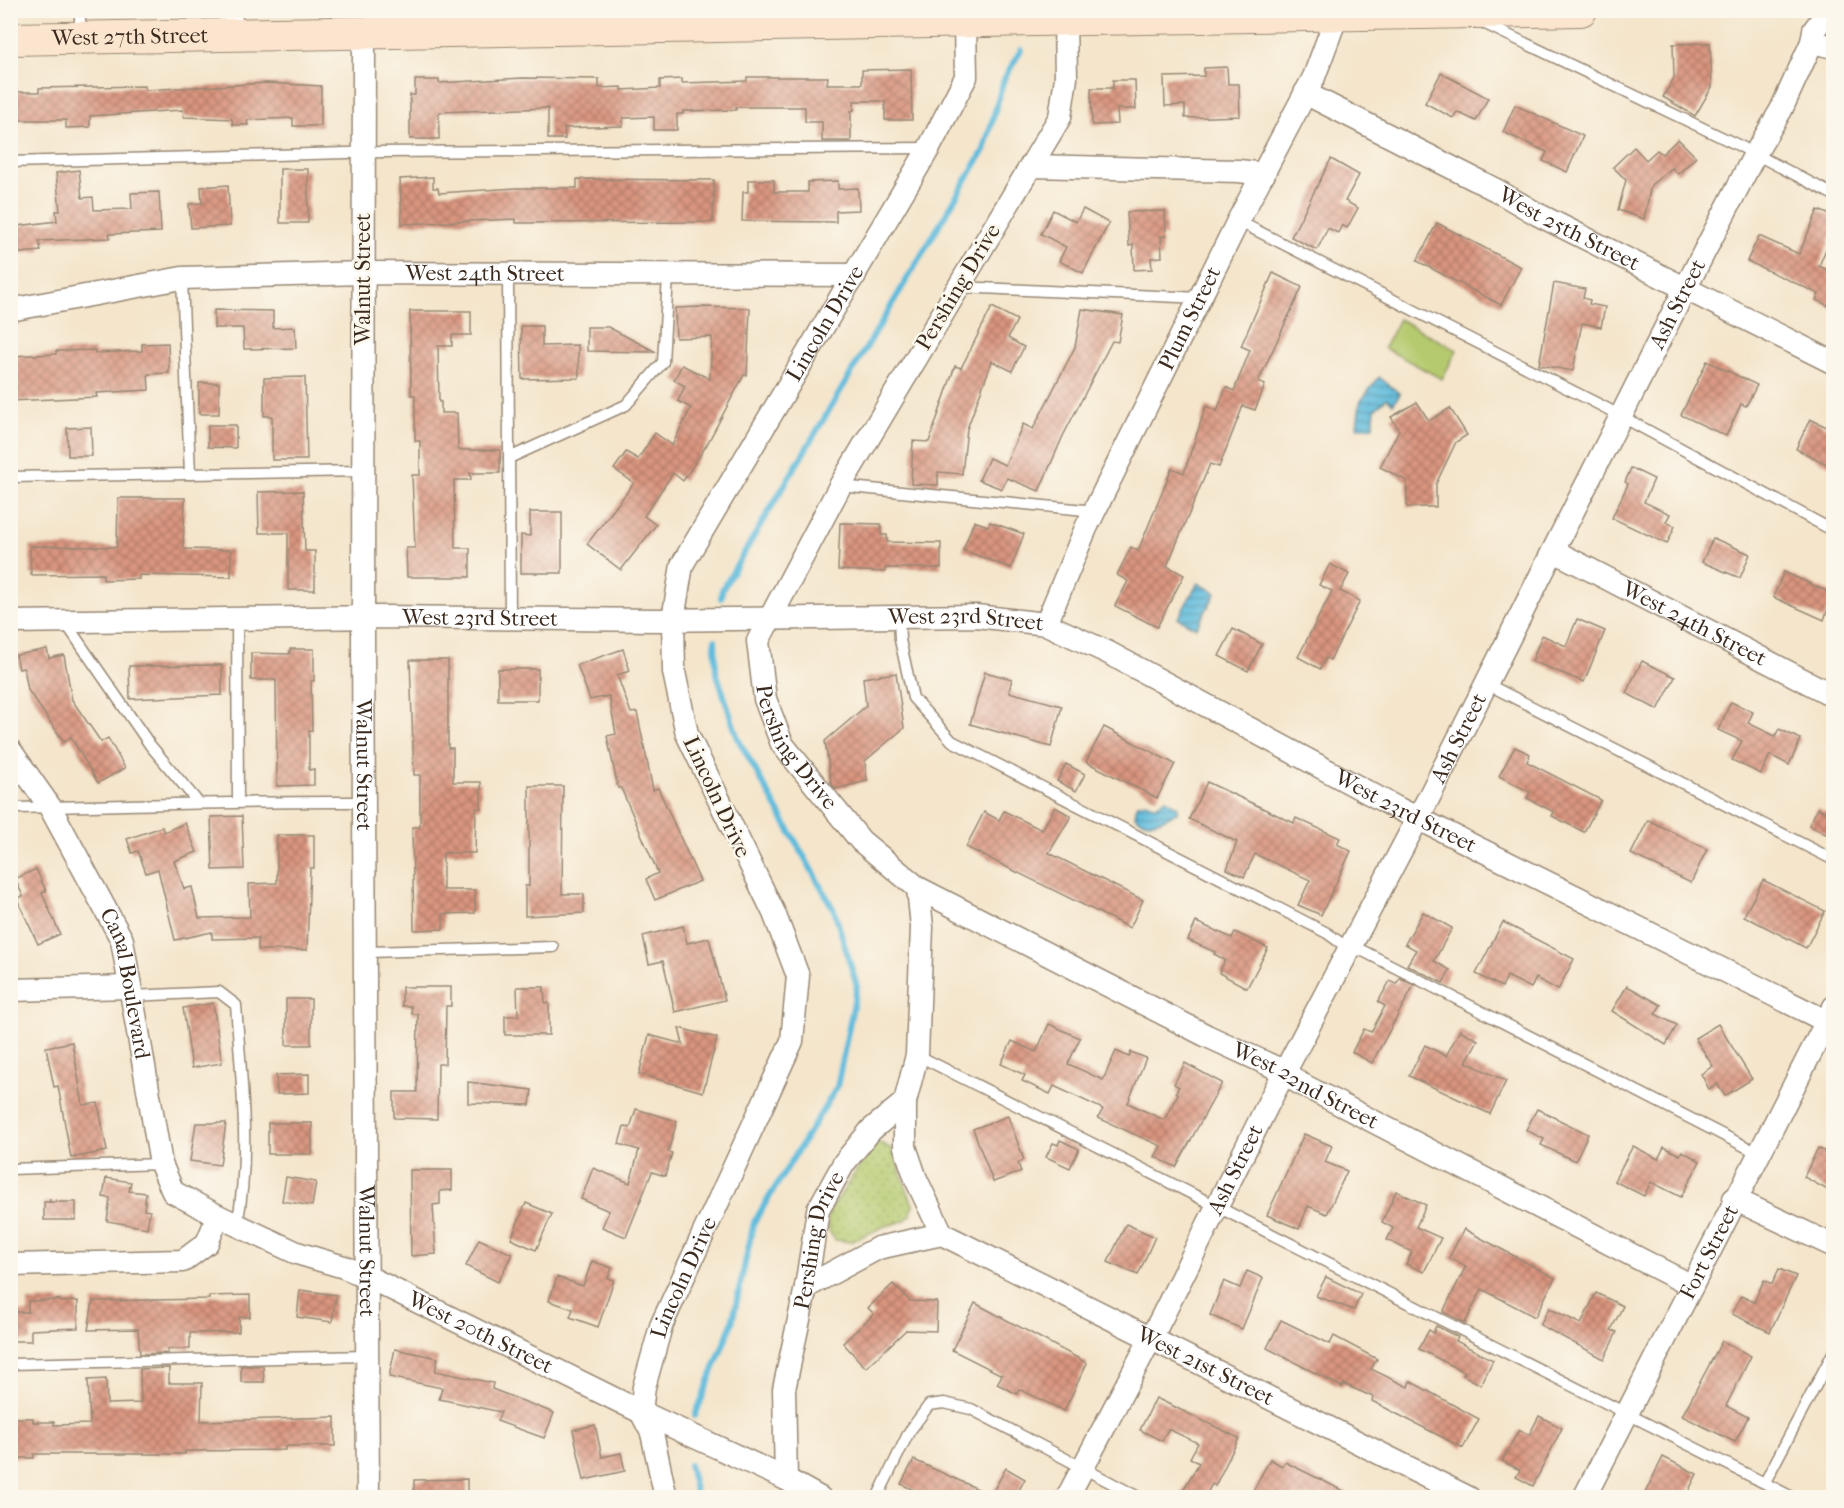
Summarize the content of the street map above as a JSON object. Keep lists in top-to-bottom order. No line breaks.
{"streets":{"main road":["West 27th Street"],"street":["West 25th Street","West 24th Street","Walnut Street","Pershing Drive","Ash Street","Plum Street","Lincoln Drive","West 23rd Street","Canal Boulevard","West 22nd Street","Fort Street","West 20th Street","West 21st Street"]},"crossings":[["West 27th Street","Walnut Street"],["West 27th Street","Pershing Drive"],["West 27th Street","Plum Street"],["West 27th Street","Lincoln Drive"],["West 25th Street","Ash Street"],["West 25th Street","Plum Street"],["West 24th Street","Walnut Street"],["West 24th Street","Ash Street"],["West 24th Street","Lincoln Drive"],["Walnut Street","West 23rd Street"],["Walnut Street","West 20th Street"],["Pershing Drive","West 23rd Street"],["Pershing Drive","West 22nd Street"],["Pershing Drive","West 20th Street"],["Ash Street","West 23rd Street"],["Ash Street","West 22nd Street"],["Ash Street","West 21st Street"],["Plum Street","West 23rd Street"],["Lincoln Drive","West 23rd Street"],["Lincoln Drive","West 20th Street"],["West 23rd Street","Fort Street"],["Canal Boulevard","West 20th Street"],["West 22nd Street","Fort Street"]]}
